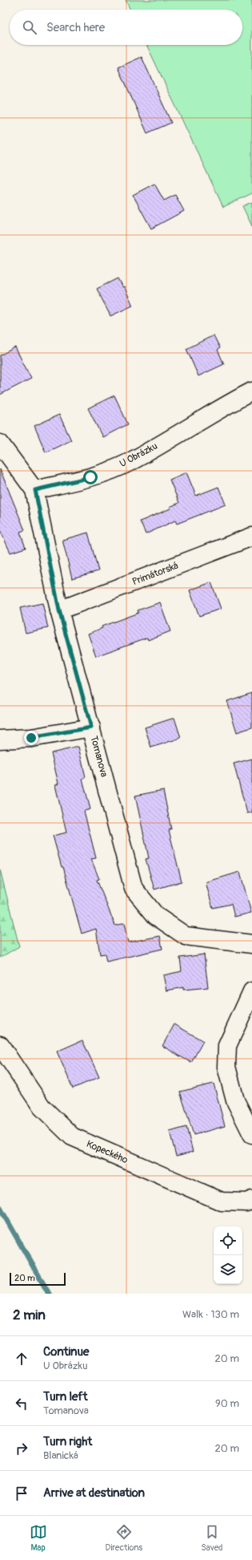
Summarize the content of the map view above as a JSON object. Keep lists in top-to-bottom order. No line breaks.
{"streets":{"street":["U Obrázku","Primátorská","Tomanova","Kopeckého"]},"crossings":[["U Obrázku","Tomanova"],["Primátorská","Tomanova"]],"scale_bar":"20 m","page":{"search":"Search here","scale":"20 m","heading":["2 min","Walk · 130 m"],"list":[["Continue","U Obrázku","20 m"],["Turn left","Tomanova","90 m"],["Turn right","Blanická","20 m"],"Arrive at destination"],"nav":["Map","Directions","Saved"]}}
